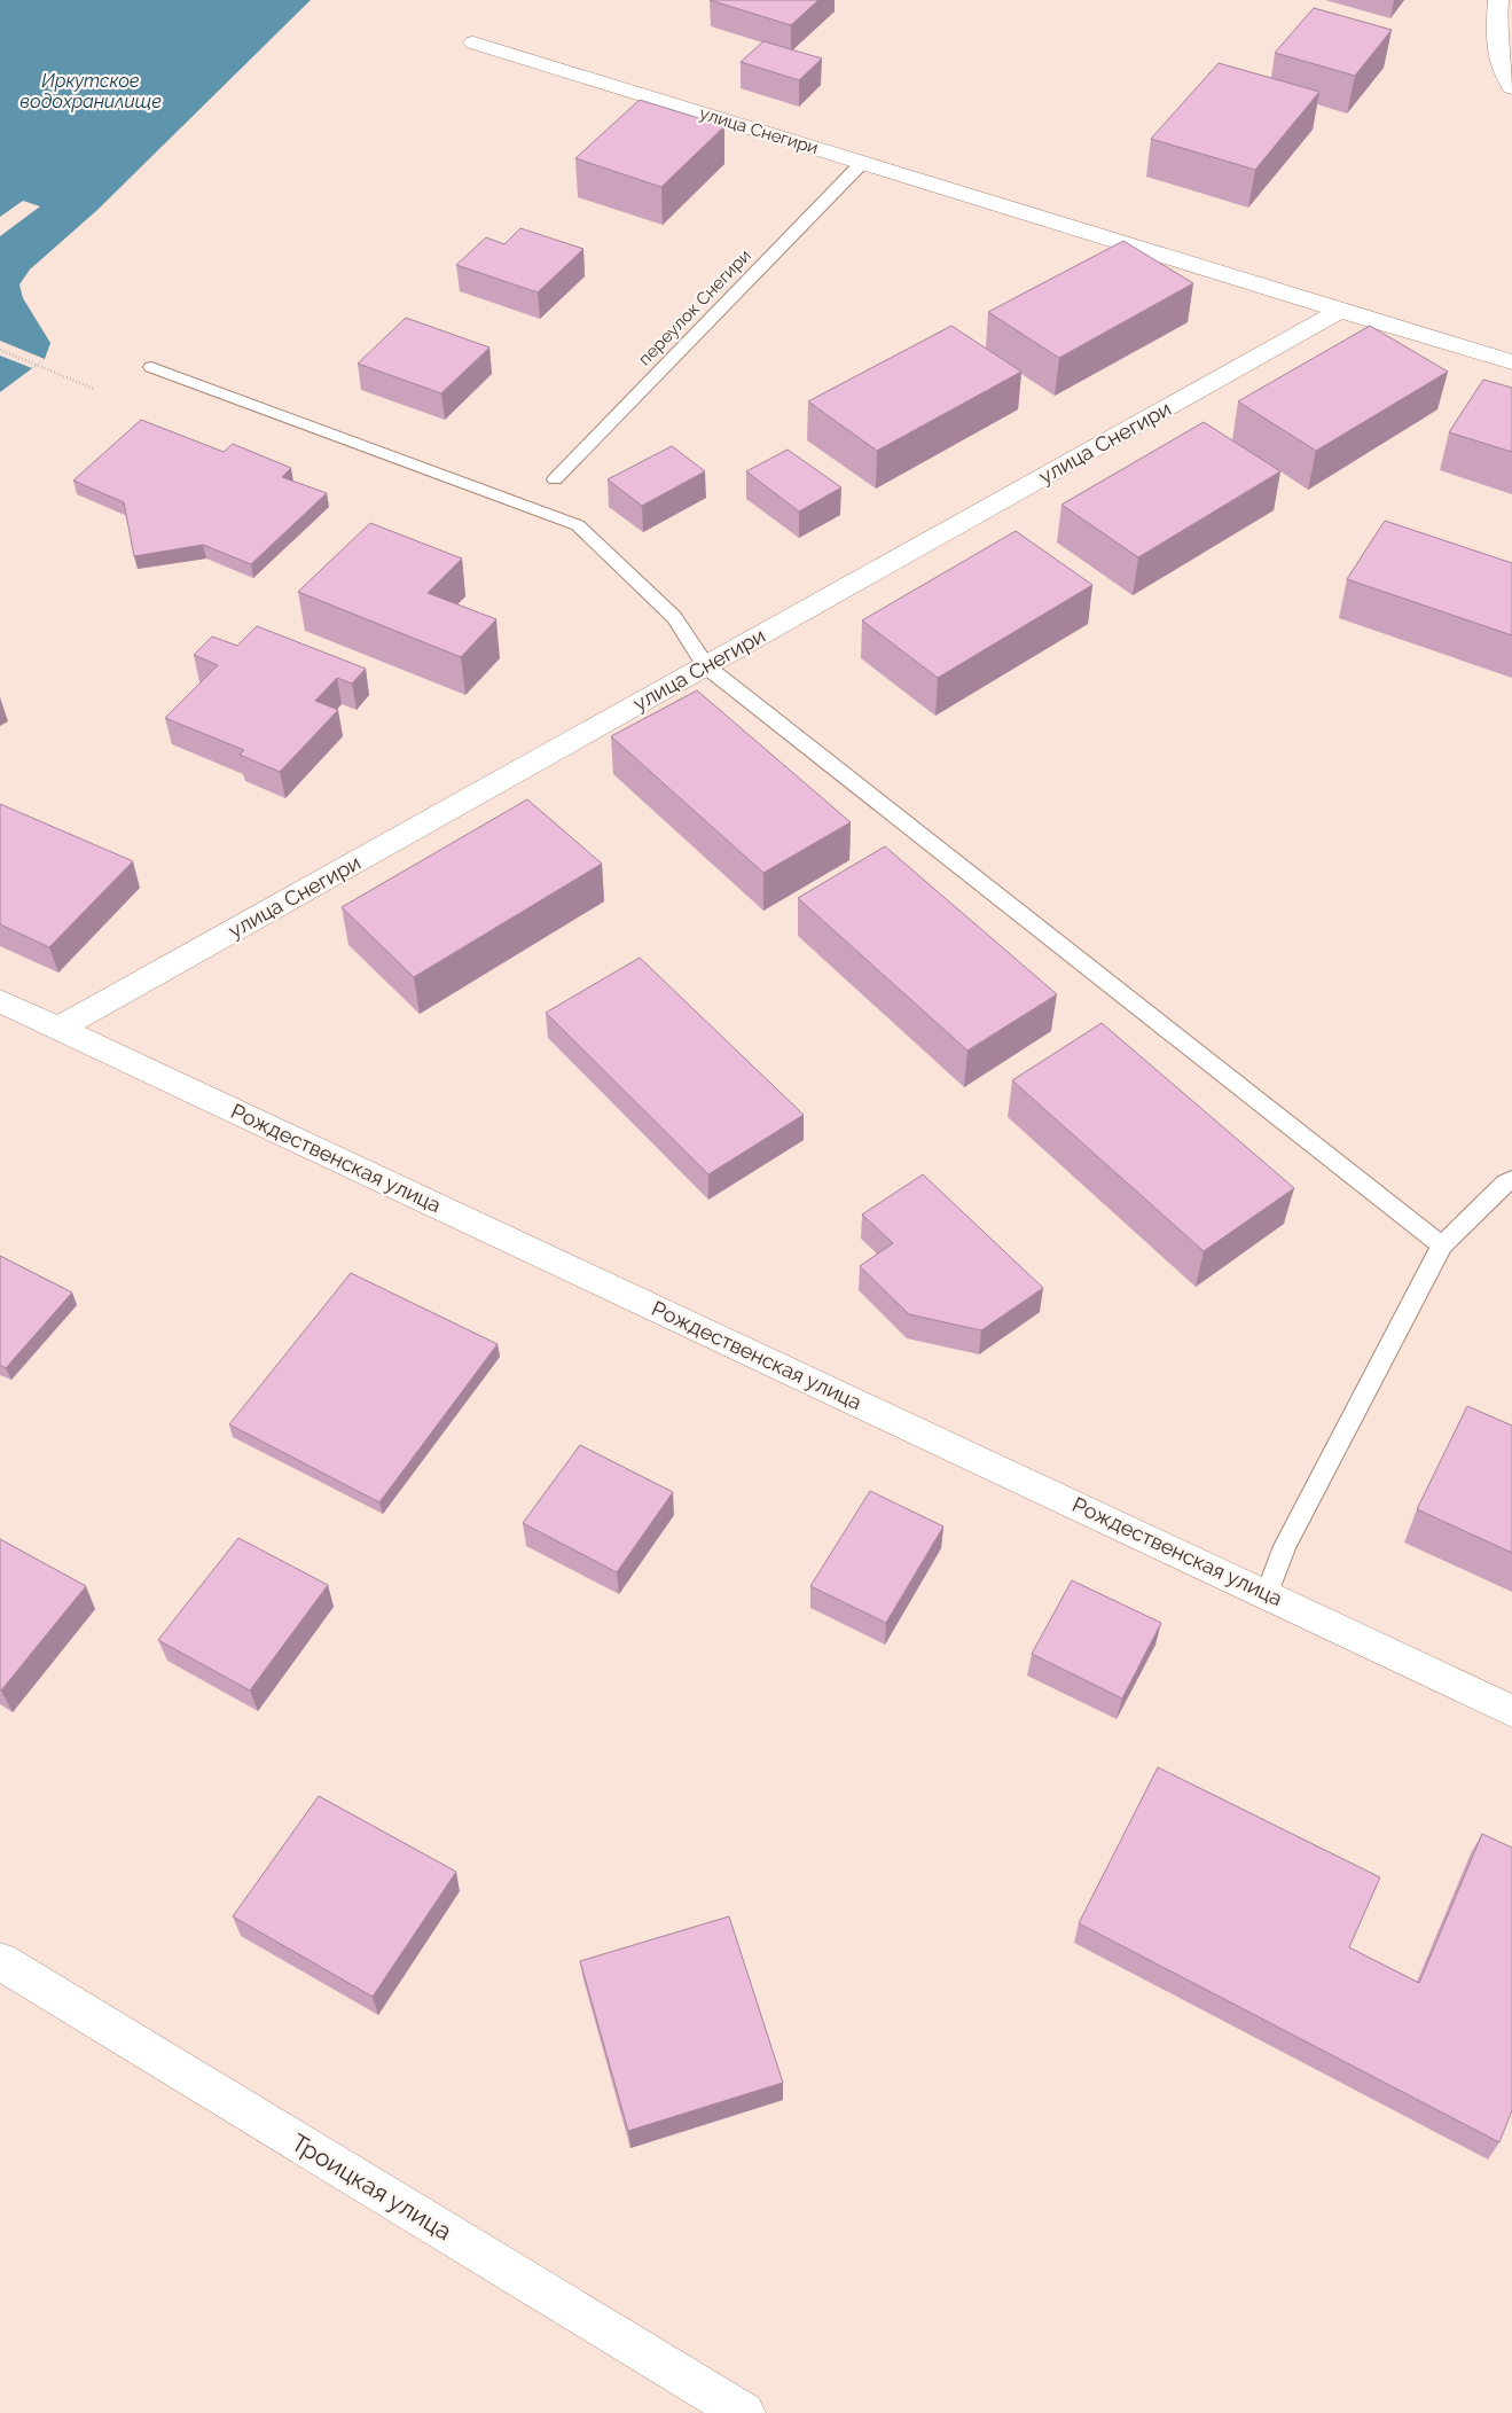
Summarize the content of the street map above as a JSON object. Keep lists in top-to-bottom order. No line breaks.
{"streets":{"street":["улица Снегири","Рождественская улица","Троицкая улица"],"lane":["переулок Снегири"]},"crossings":[["улица Снегири","переулок Снегири"],["улица Снегири","Рождественская улица"]],"water":["Иркутское водохранилище"]}
